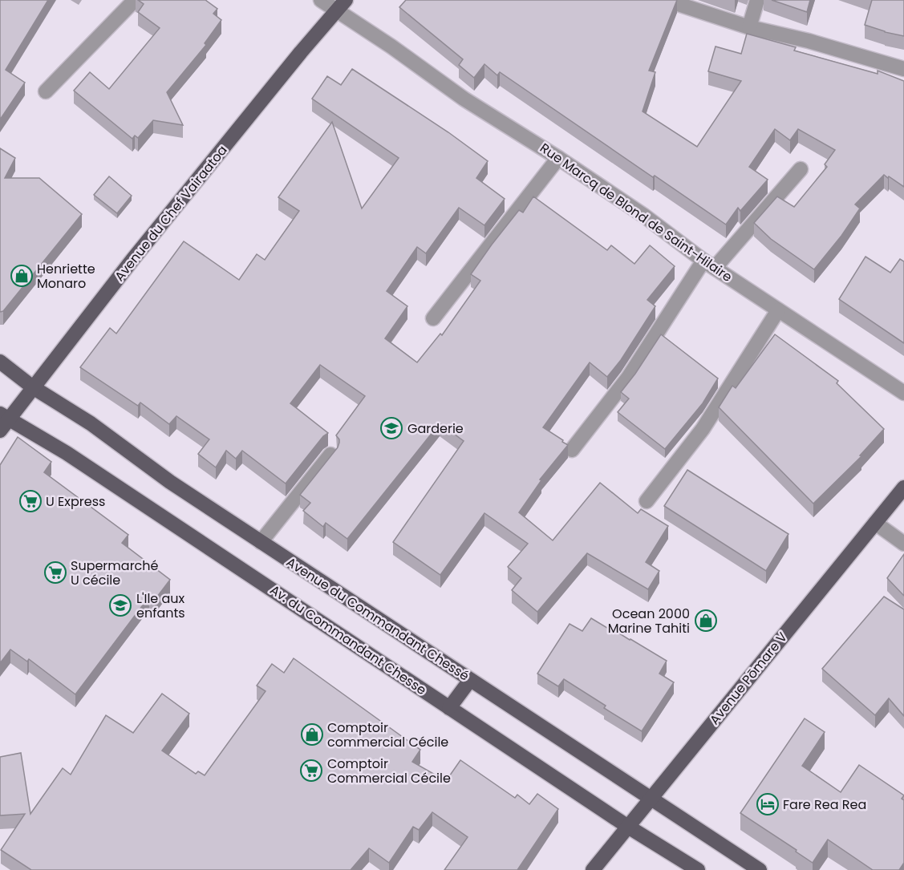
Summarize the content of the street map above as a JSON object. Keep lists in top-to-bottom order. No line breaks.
{"streets":{"main road":["Avenue du Chef Vairaatoa","Avenue du Commandant Chessé","Av. du Commandant Chesse","Avenue Pōmare V"],"street":["Rue Marcq de Blond de Saint-Hilaire"]},"crossings":[["Rue Marcq de Blond de Saint-Hilaire","Avenue du Chef Vairaatoa"],["Avenue du Chef Vairaatoa","Avenue du Commandant Chessé"],["Avenue du Chef Vairaatoa","Av. du Commandant Chesse"],["Avenue du Commandant Chessé","Avenue Pōmare V"],["Av. du Commandant Chesse","Avenue Pōmare V"]],"places":{"shop":["Henriette Monaro","Ocean 2000 Marine Tahiti","Comptoir commercial Cécile"],"school or university":["Garderie","L'Ile aux enfants"],"supermarket":["U Express","Supermarché U cécile","Comptoir Commercial Cécile"],"hotel":["Fare Rea Rea"]}}
